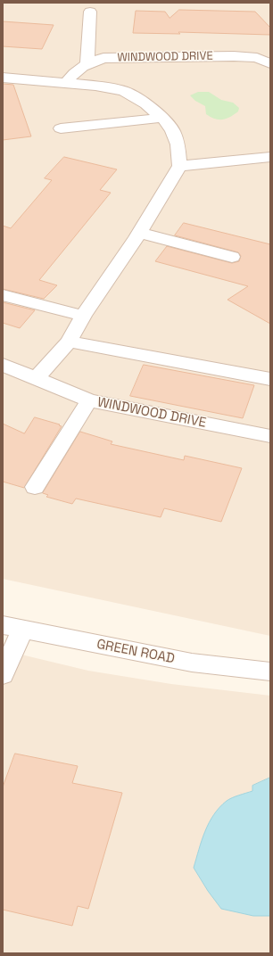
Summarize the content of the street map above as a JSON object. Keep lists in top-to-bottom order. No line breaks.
{"streets":{"street":["WINDWOOD DRIVE","GREEN ROAD"]}}
